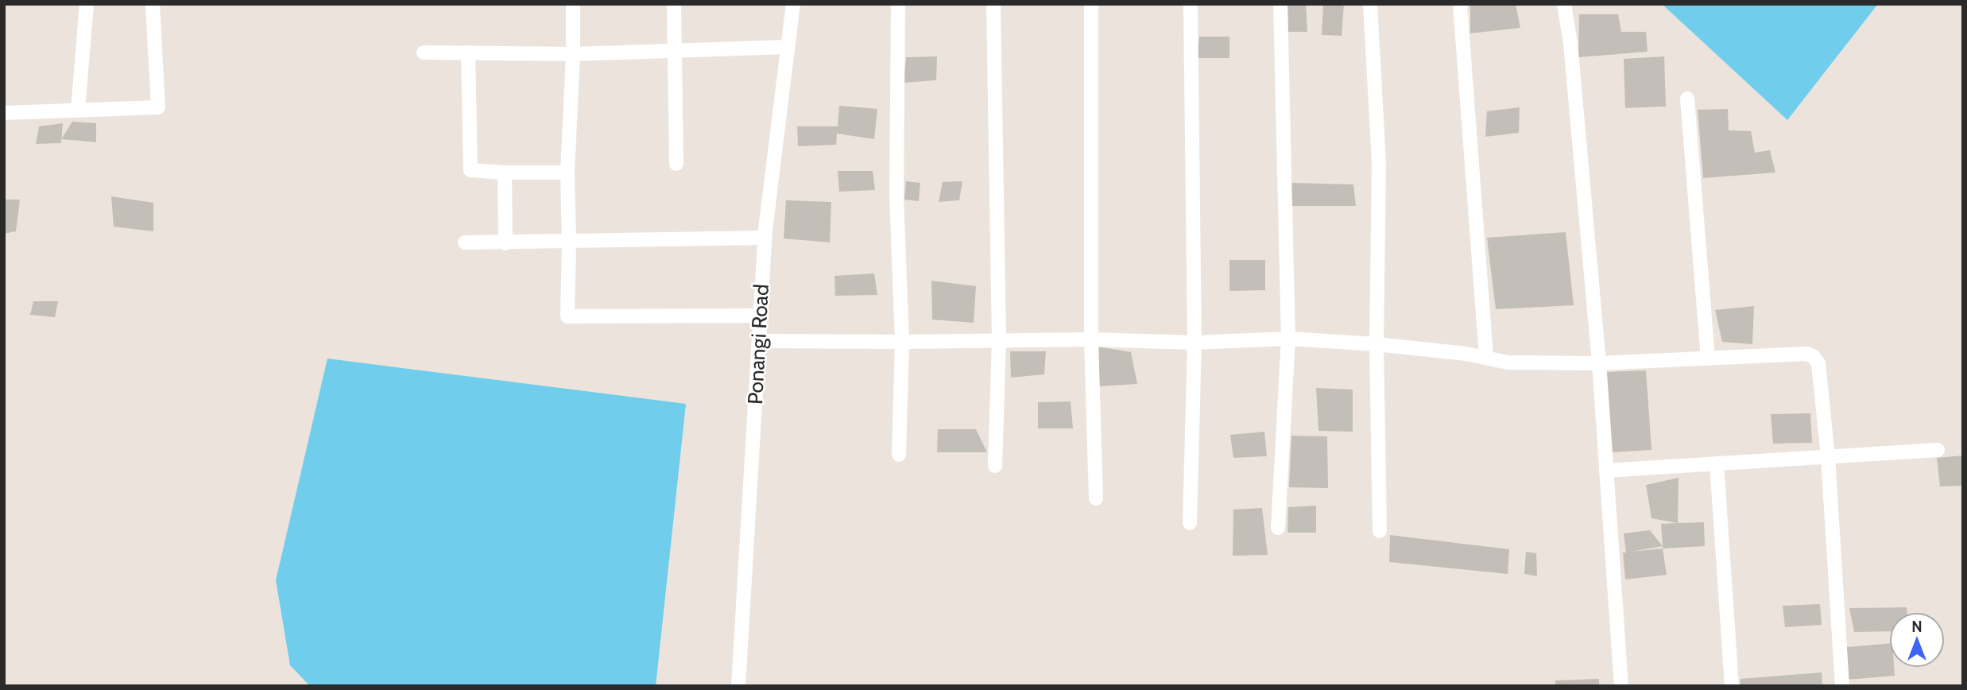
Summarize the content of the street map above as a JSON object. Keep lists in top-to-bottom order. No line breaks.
{"streets":{"street":["Ponangi Road"]},"north":"top"}
